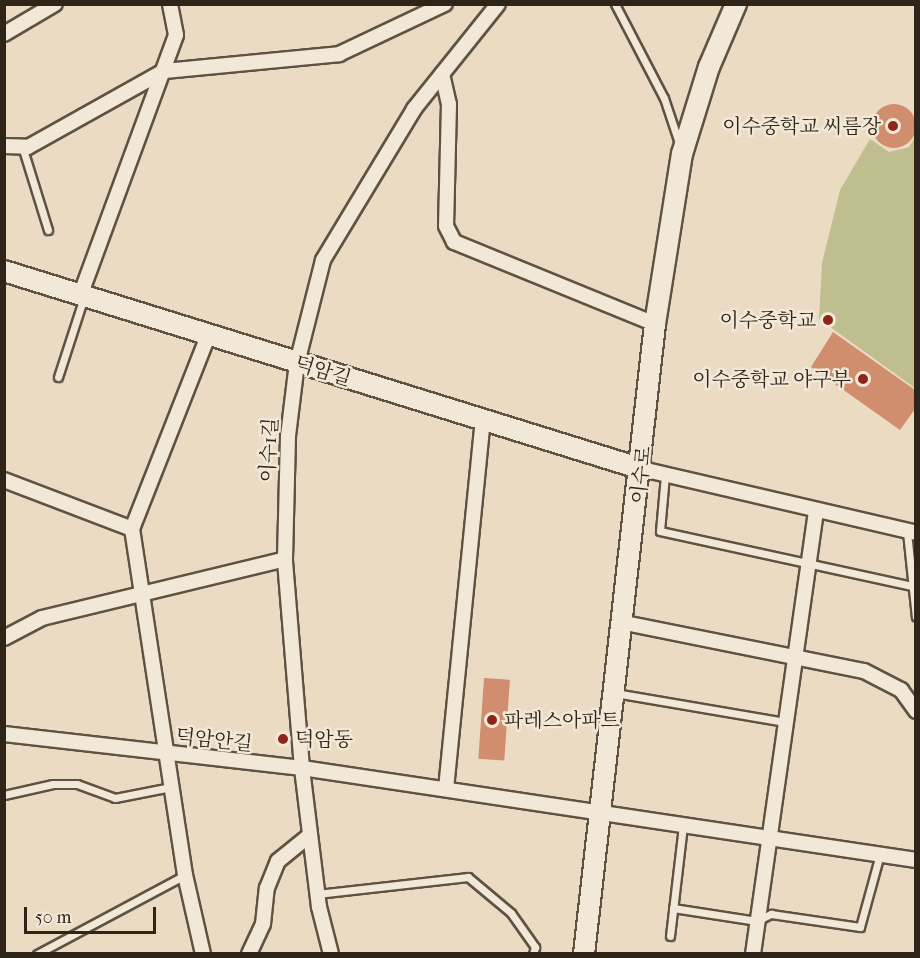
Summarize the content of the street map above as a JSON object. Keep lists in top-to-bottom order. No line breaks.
{"streets":{"main road":["덕암길","이수로"],"street":["이수1길","덕암안길"]},"crossings":[["덕암길","이수1길"],["덕암길","이수로"],["이수1길","덕암안길"],["이수로","덕암안길"]],"places":["이수중학교 씨름장","이수중학교","이수중학교 야구부","파레스아파트","덕암동"],"scale_bar":"50 m"}
